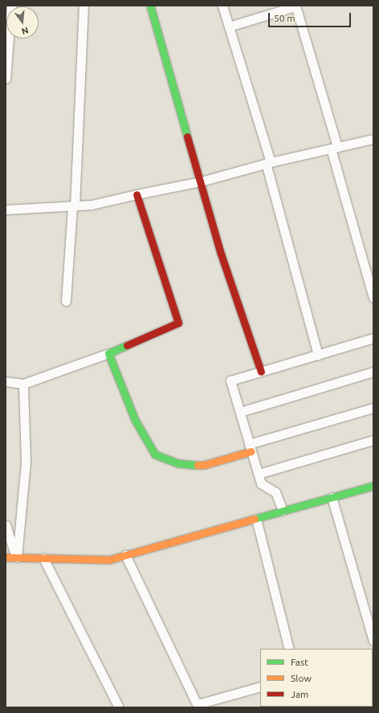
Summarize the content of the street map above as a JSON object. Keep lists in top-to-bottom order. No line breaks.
{"legend":["Fast","Slow","Jam"],"scale_bar":"50 m","north":"bottom"}
